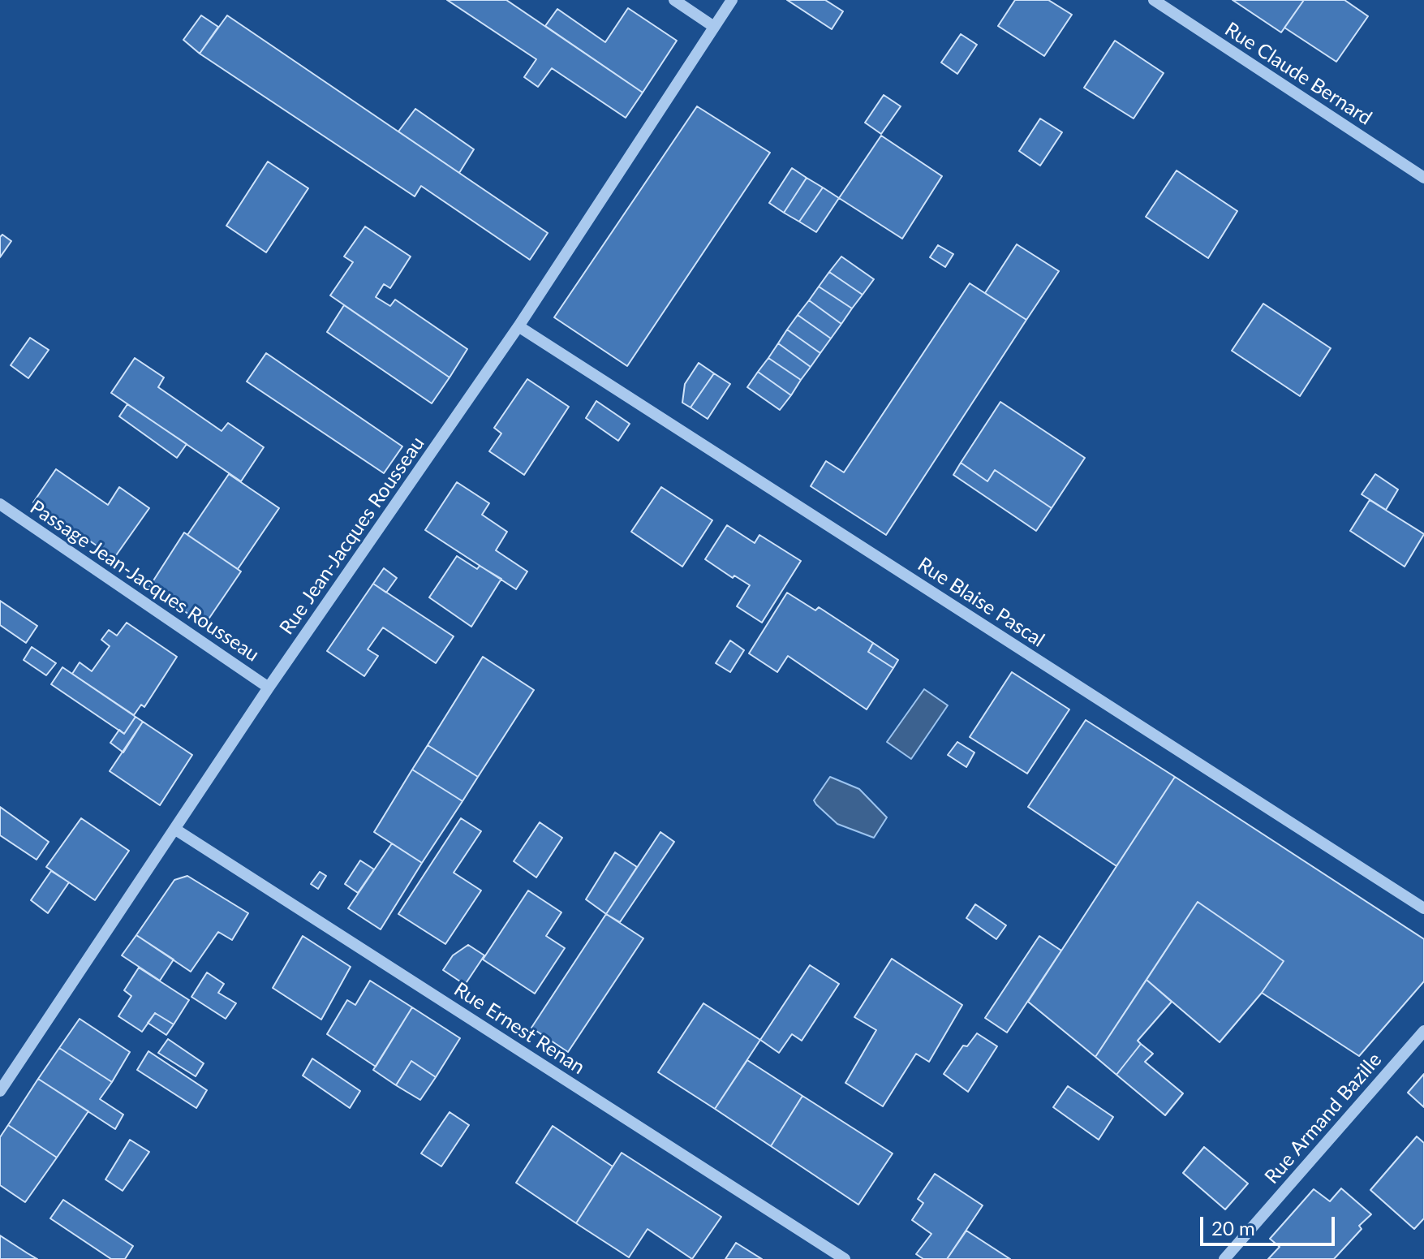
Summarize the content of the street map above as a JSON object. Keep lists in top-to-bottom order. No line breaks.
{"streets":{"street":["Rue Claude Bernard","Rue Jean-Jacques Rousseau","Passage Jean-Jacques Rousseau","Rue Blaise Pascal","Rue Ernest Renan","Rue Armand Bazille"]},"crossings":[["Rue Jean-Jacques Rousseau","Passage Jean-Jacques Rousseau"],["Rue Jean-Jacques Rousseau","Rue Blaise Pascal"],["Rue Jean-Jacques Rousseau","Rue Ernest Renan"]],"scale_bar":"20 m"}
